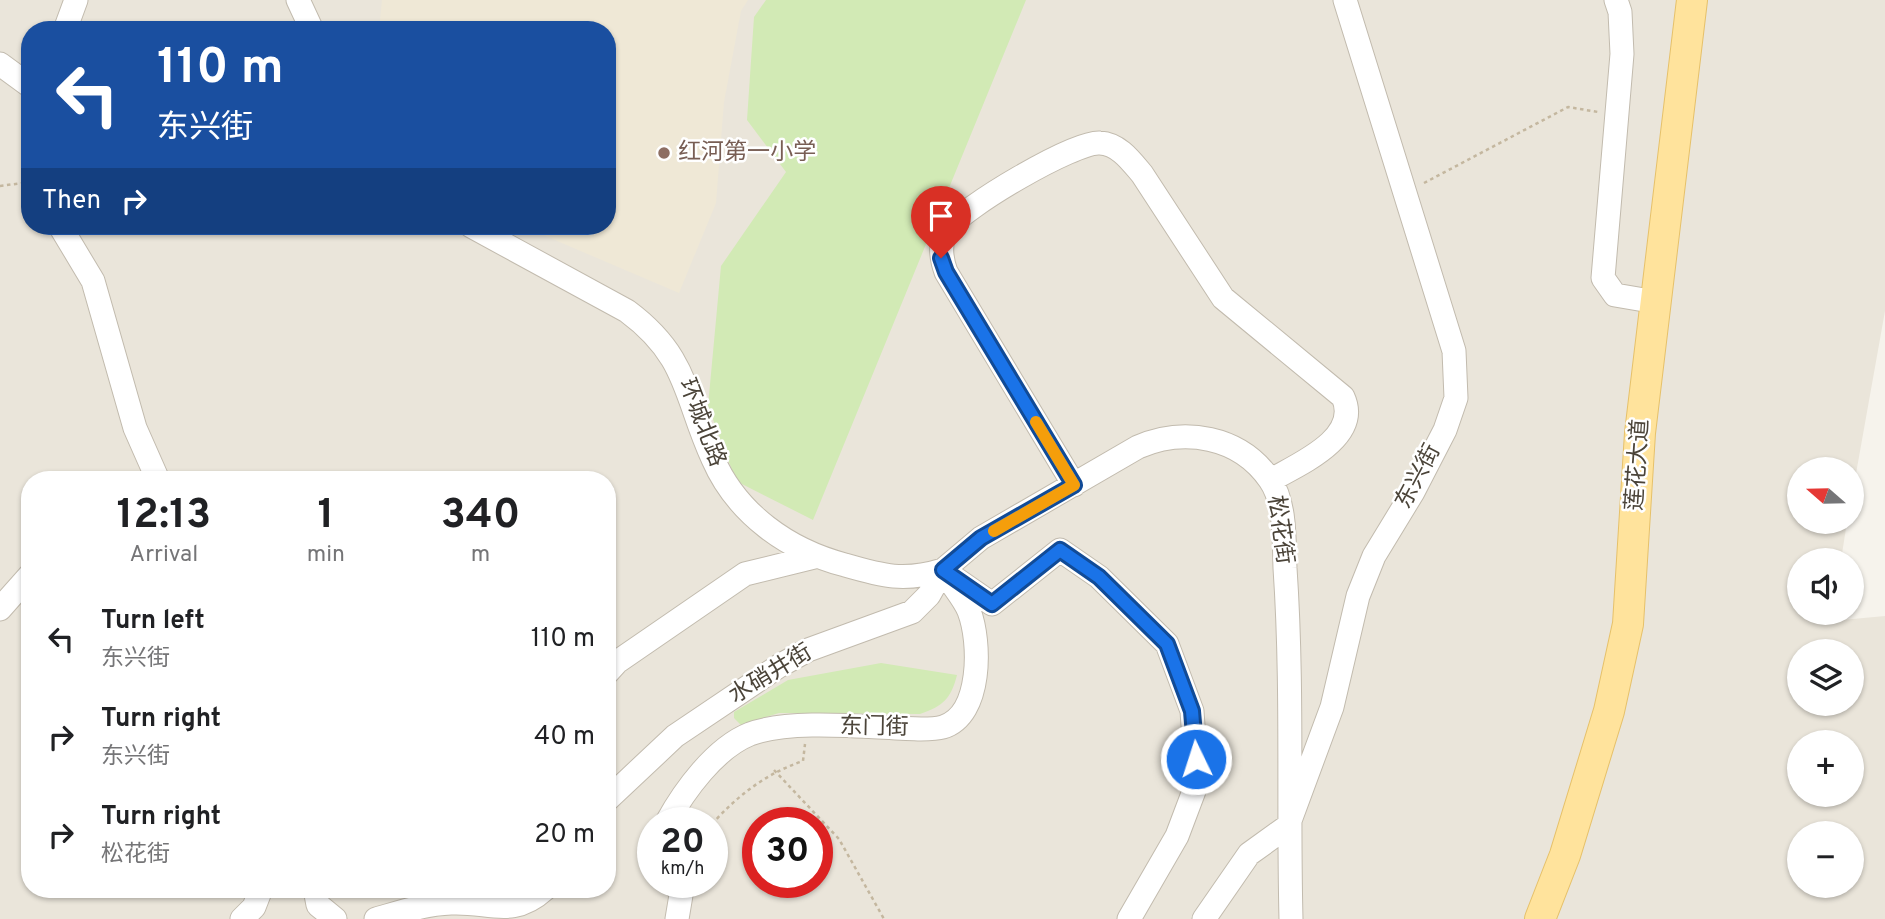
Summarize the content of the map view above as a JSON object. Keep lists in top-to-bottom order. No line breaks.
{"streets":{"main road":["莲花大道"],"street":["环城北路","东兴街","松花街","水硝井街","东门街"]},"crossings":[["环城北路","松花街"],["环城北路","水硝井街"],["环城北路","东门街"],["东兴街","松花街"],["松花街","水硝井街"],["松花街","东门街"],["水硝井街","东门街"]],"places":["红河第一小学"],"north":"left","page":{"turn":["110 m","东兴街"],"then":"Then","map_buttons":["+","−"],"eta":["12:13","Arrival","1","min","340","m"],"list":[{"name":"Turn left","note":"东兴街","value":"110 m"},{"name":"Turn right","note":"东兴街","value":"40 m"},{"name":"Turn right","note":"松花街","value":"20 m"}],"speed":"20 km/h","limit":"30"}}
